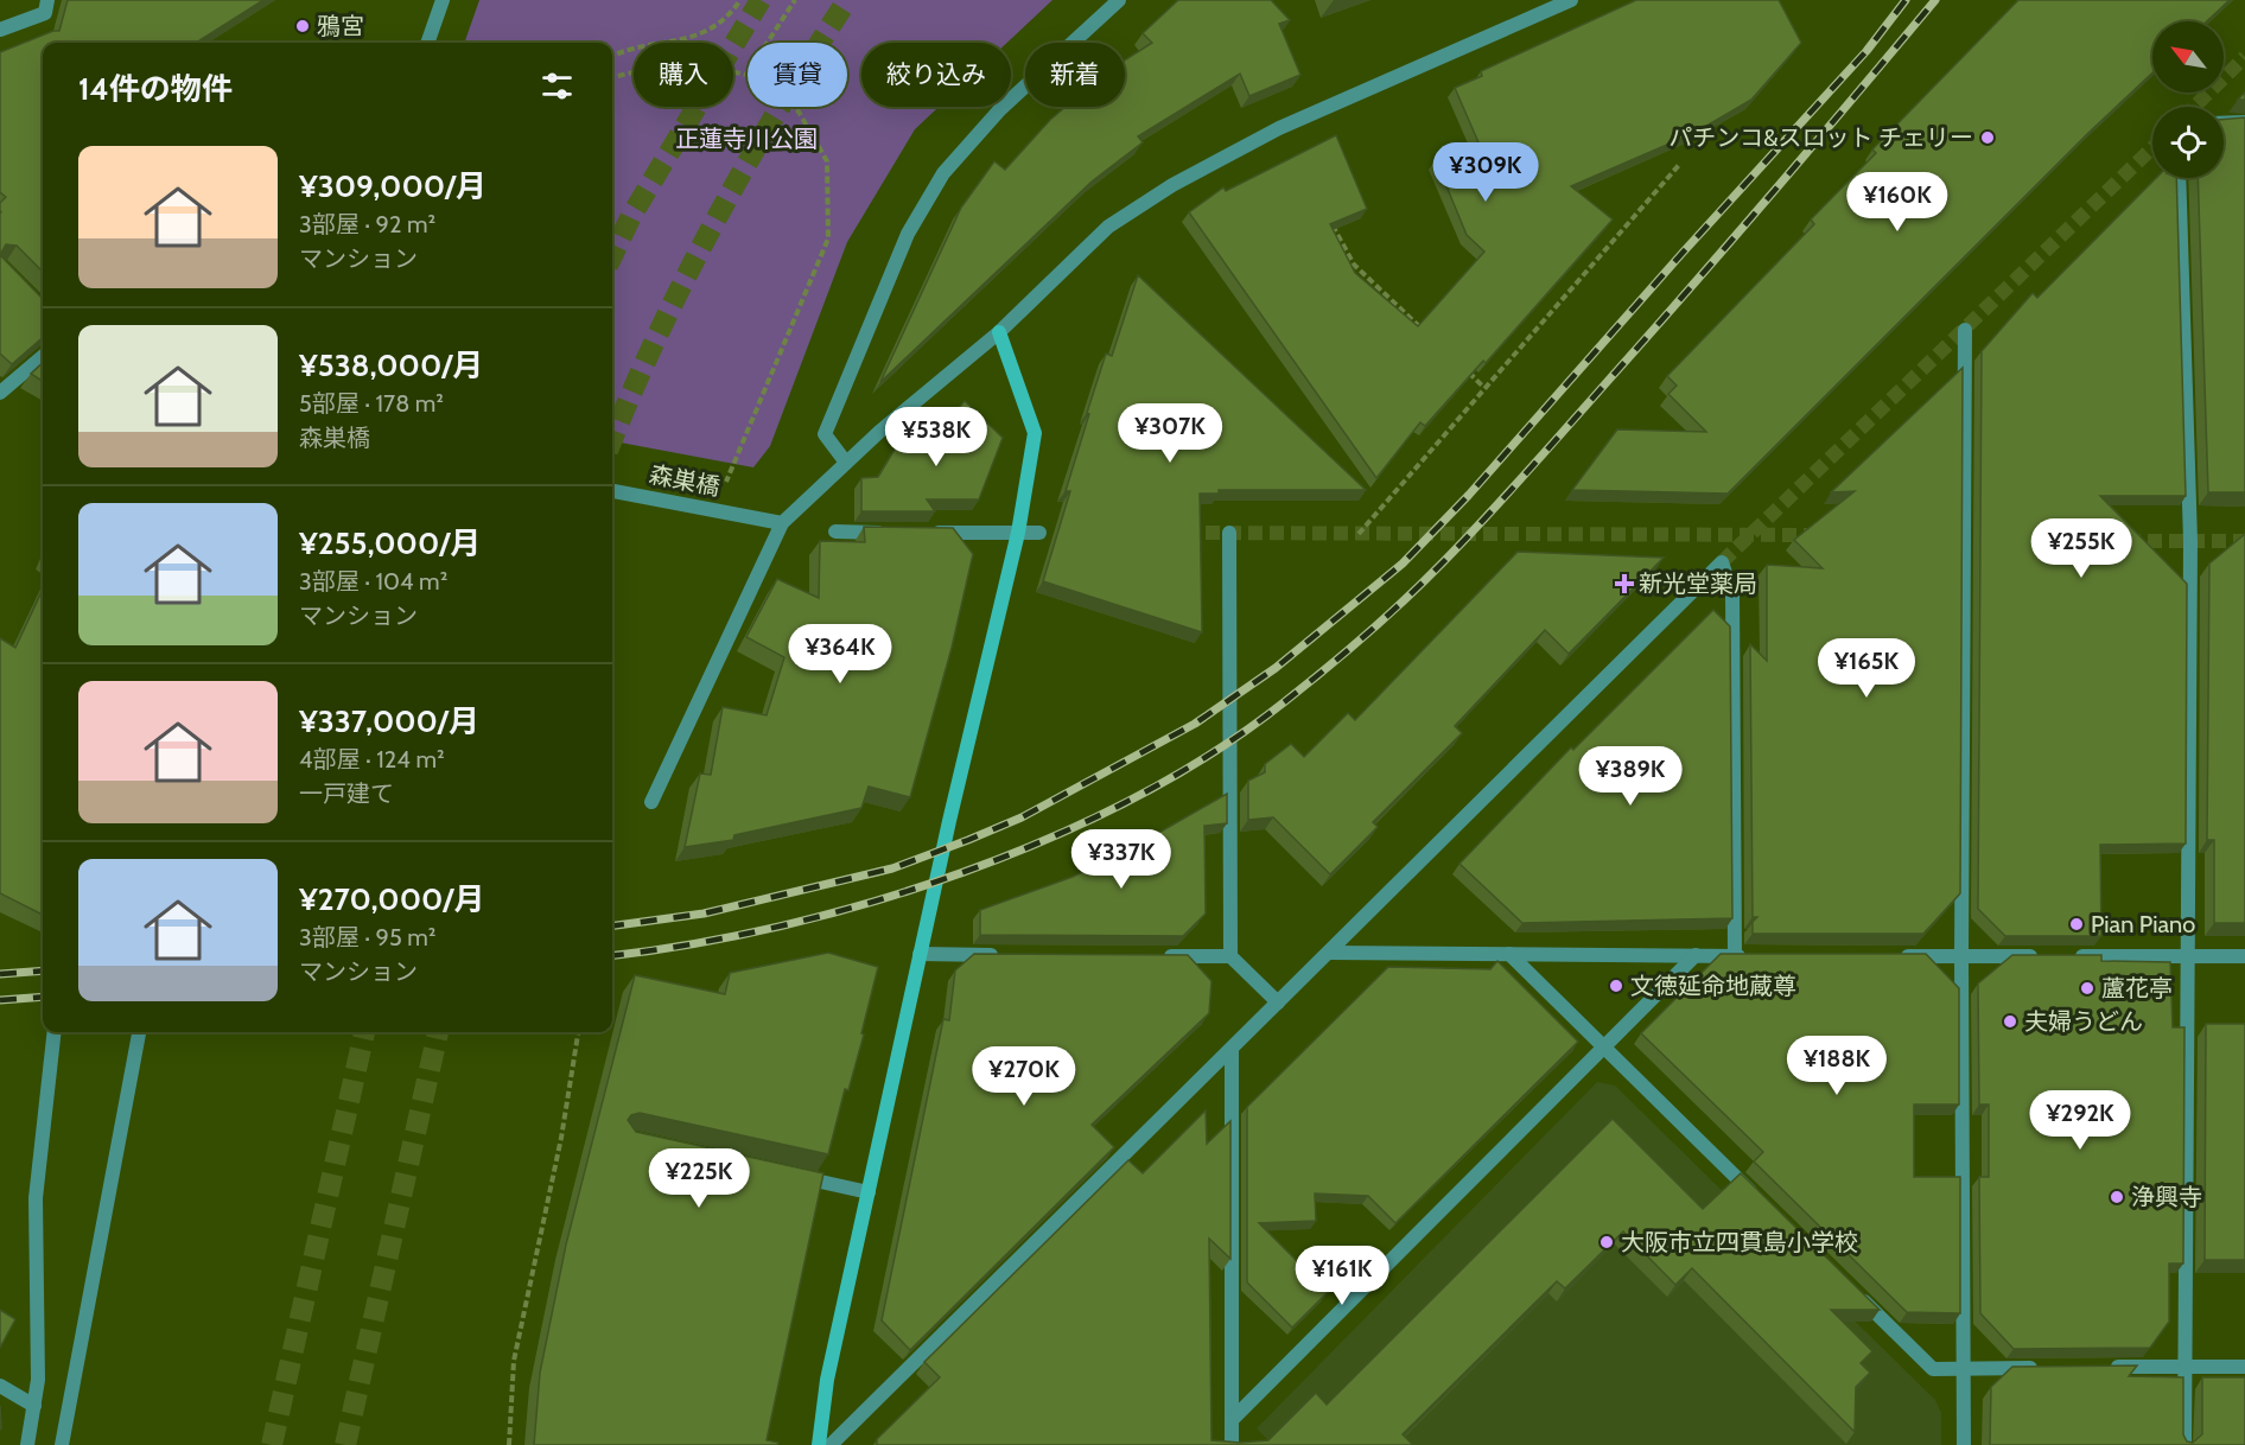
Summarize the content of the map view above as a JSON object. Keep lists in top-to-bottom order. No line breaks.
{"streets":{"street":["森巣橋"]},"parks":["正蓮寺川公園"],"places":{"other":["鴉宮","パチンコ&スロット チェリー","Pian Piano","文徳延命地蔵尊","蘆花亭","夫婦うどん","浄興寺","大阪市立四貫島小学校"],"health":["新光堂薬局"]},"north":"top left","page":{"chip":["購入","賃貸","絞り込み","新着"],"heading":"14件の物件","list":[{"name":"¥309,000/月","note":"3部屋 · 92 m² · マンション"},{"name":"¥538,000/月","note":"5部屋 · 178 m² · 森巣橋"},{"name":"¥255,000/月","note":"3部屋 · 104 m² · マンション"},{"name":"¥337,000/月","note":"4部屋 · 124 m² · 一戸建て"},{"name":"¥270,000/月","note":"3部屋 · 95 m² · マンション"}],"price":["¥309K","¥160K","¥307K","¥538K","¥255K","¥364K","¥165K","¥389K","¥337K","¥188K","¥270K","¥292K","¥225K","¥161K"]}}
